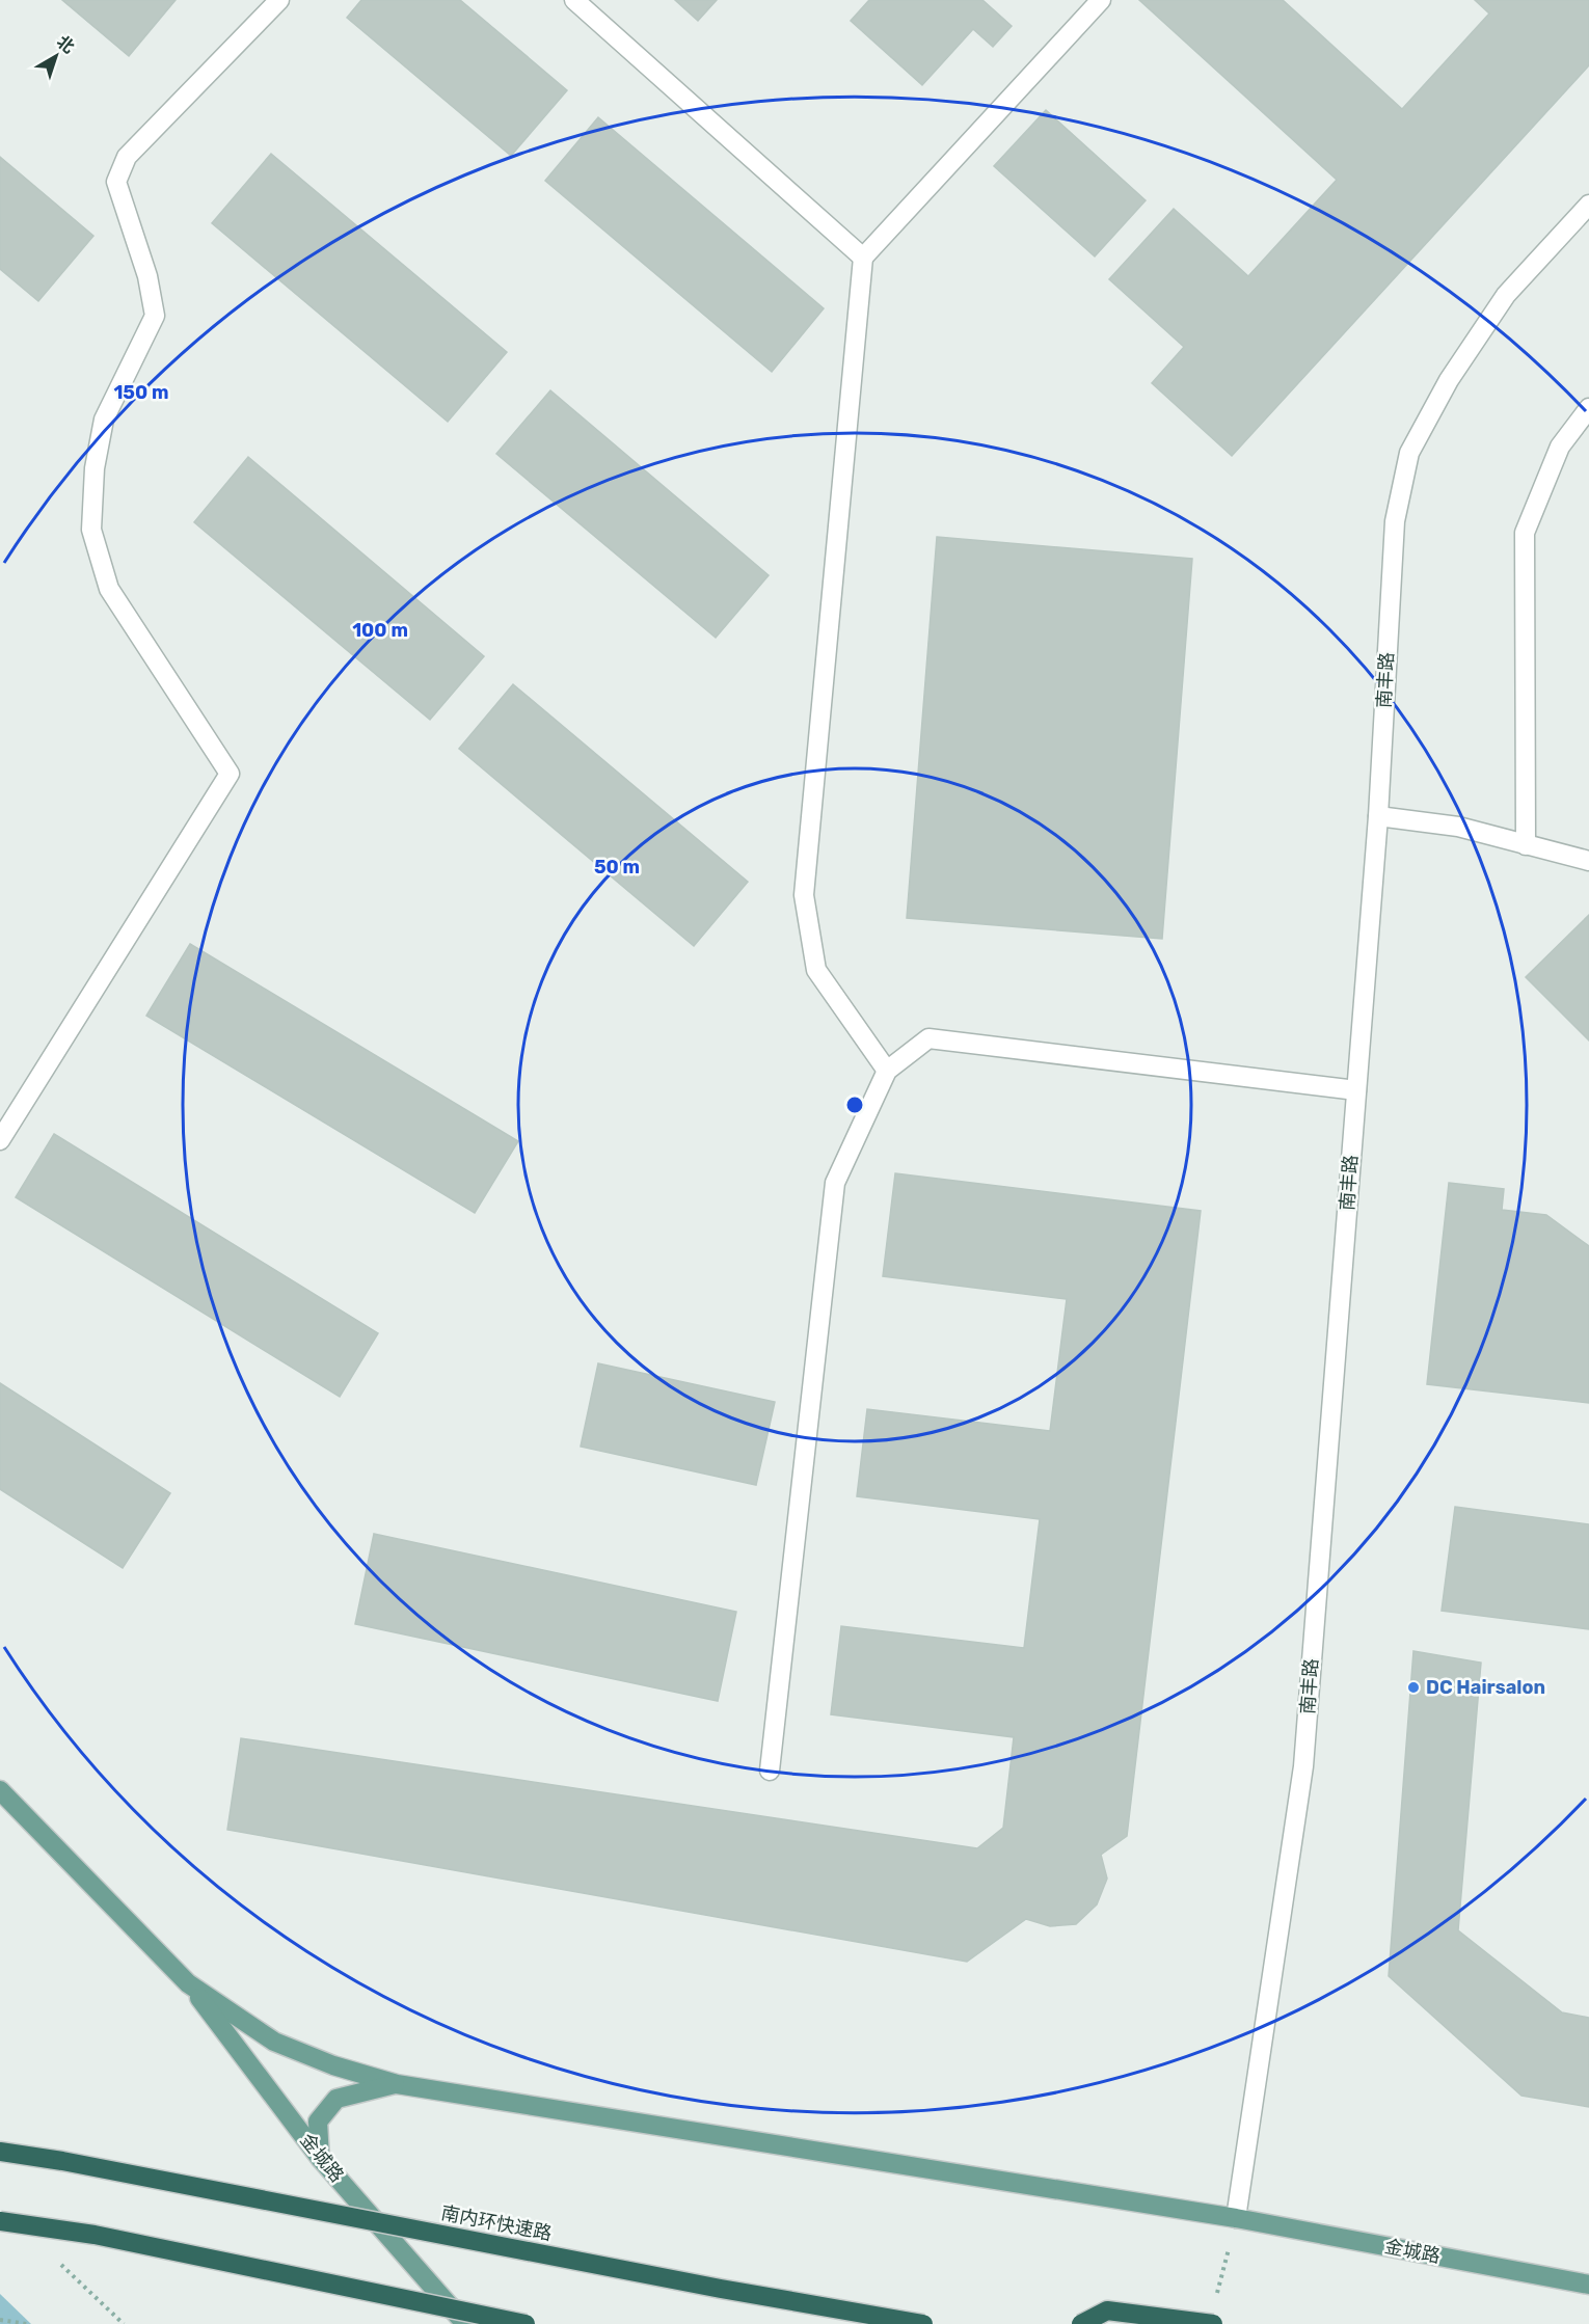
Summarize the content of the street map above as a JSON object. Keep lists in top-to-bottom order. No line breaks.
{"streets":{"highway":["南内环快速路"],"main road":["金城路"],"street":["南丰路"]},"crossings":[["南丰路","金城路"]],"places":["DC Hairsalon"],"north":"top right","rings":["150 m","100 m","50 m"]}
